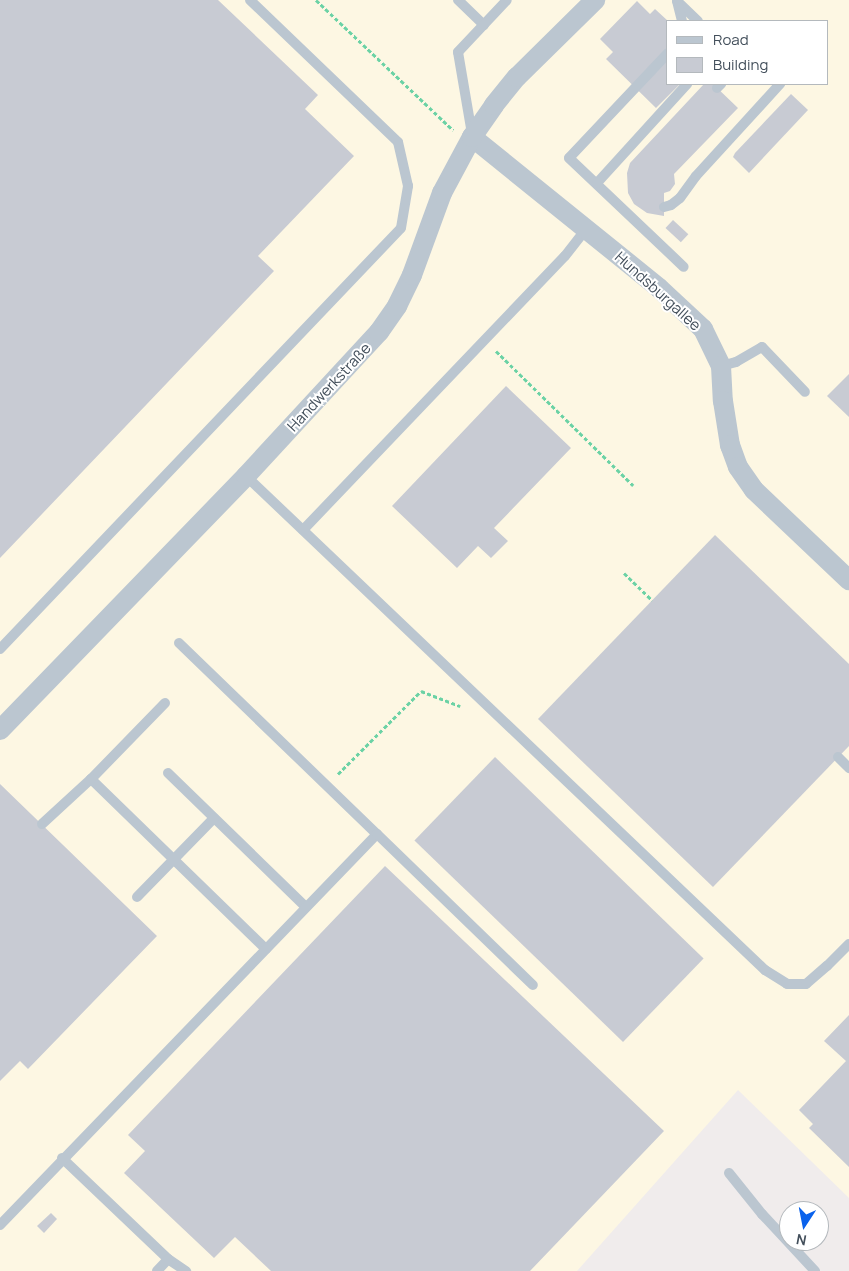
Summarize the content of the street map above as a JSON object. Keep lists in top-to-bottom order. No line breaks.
{"streets":{"street":["Hundsburgallee","Handwerkstraße"]},"crossings":[["Hundsburgallee","Handwerkstraße"]],"legend":["Road","Building"],"north":"bottom"}
